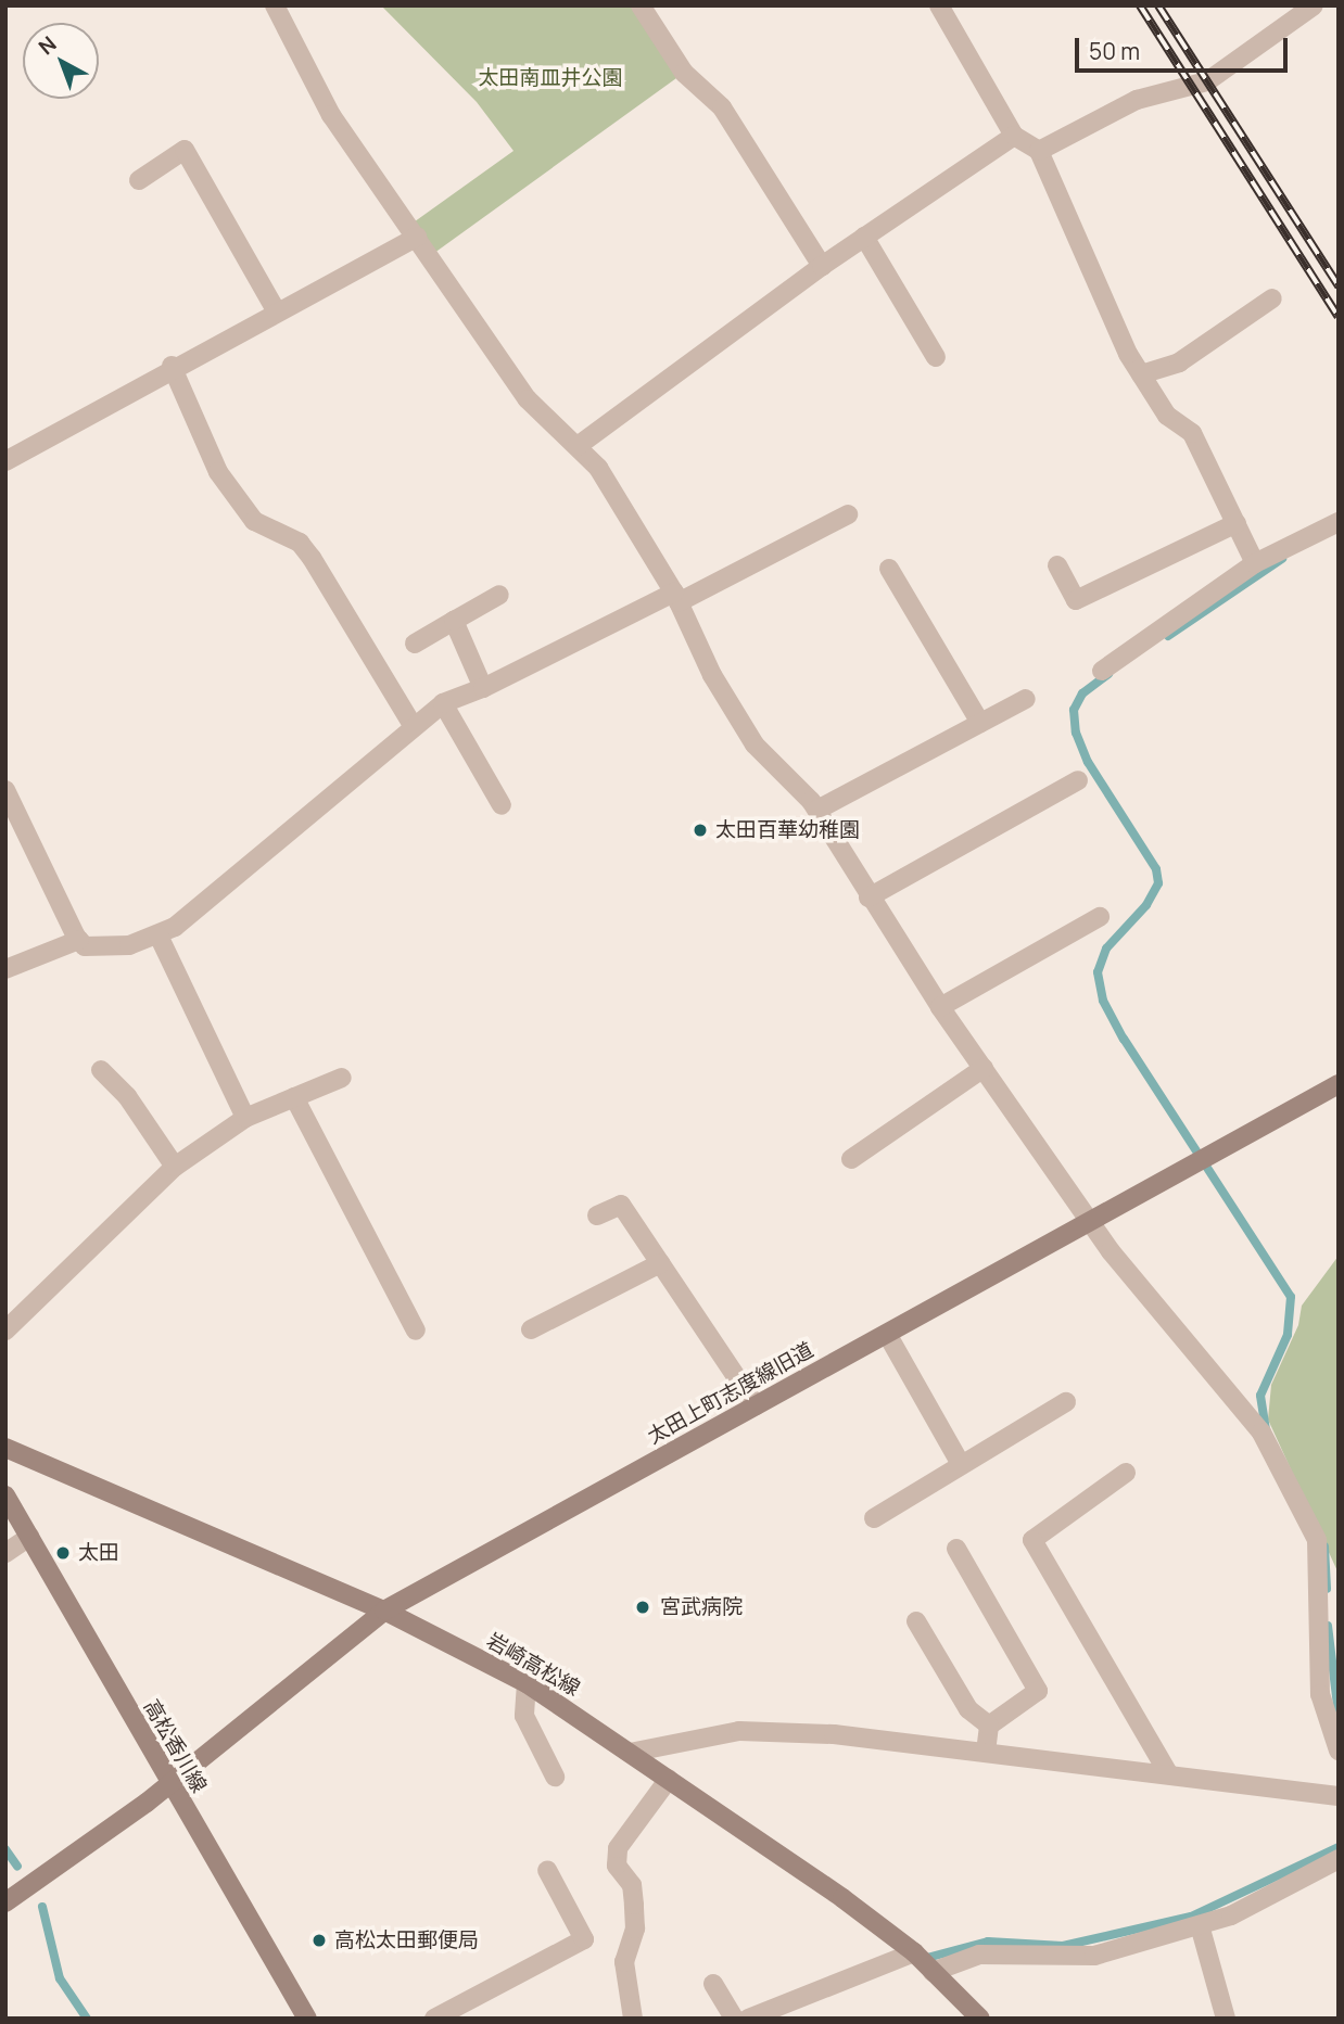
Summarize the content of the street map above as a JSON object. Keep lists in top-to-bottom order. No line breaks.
{"streets":{"main road":["太田上町志度線旧道","岩崎高松線","高松香川線"]},"crossings":[["太田上町志度線旧道","岩崎高松線"],["太田上町志度線旧道","高松香川線"]],"parks":["太田南皿井公園"],"places":["太田百華幼稚園","太田","宮武病院","高松太田郵便局"],"scale_bar":"50 m","north":"top left"}
